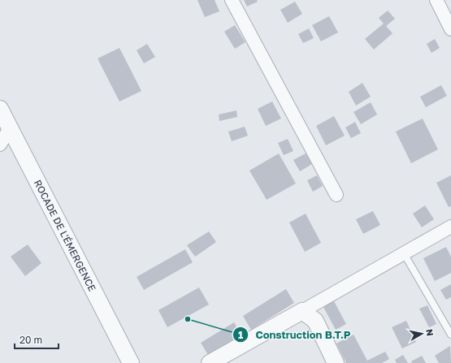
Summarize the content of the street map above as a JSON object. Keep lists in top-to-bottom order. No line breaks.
{"streets":{"street":["ROCADE DE L'ÉMERGENCE"]},"places":["Construction B.T.P"],"scale_bar":"20 m","north":"right"}
